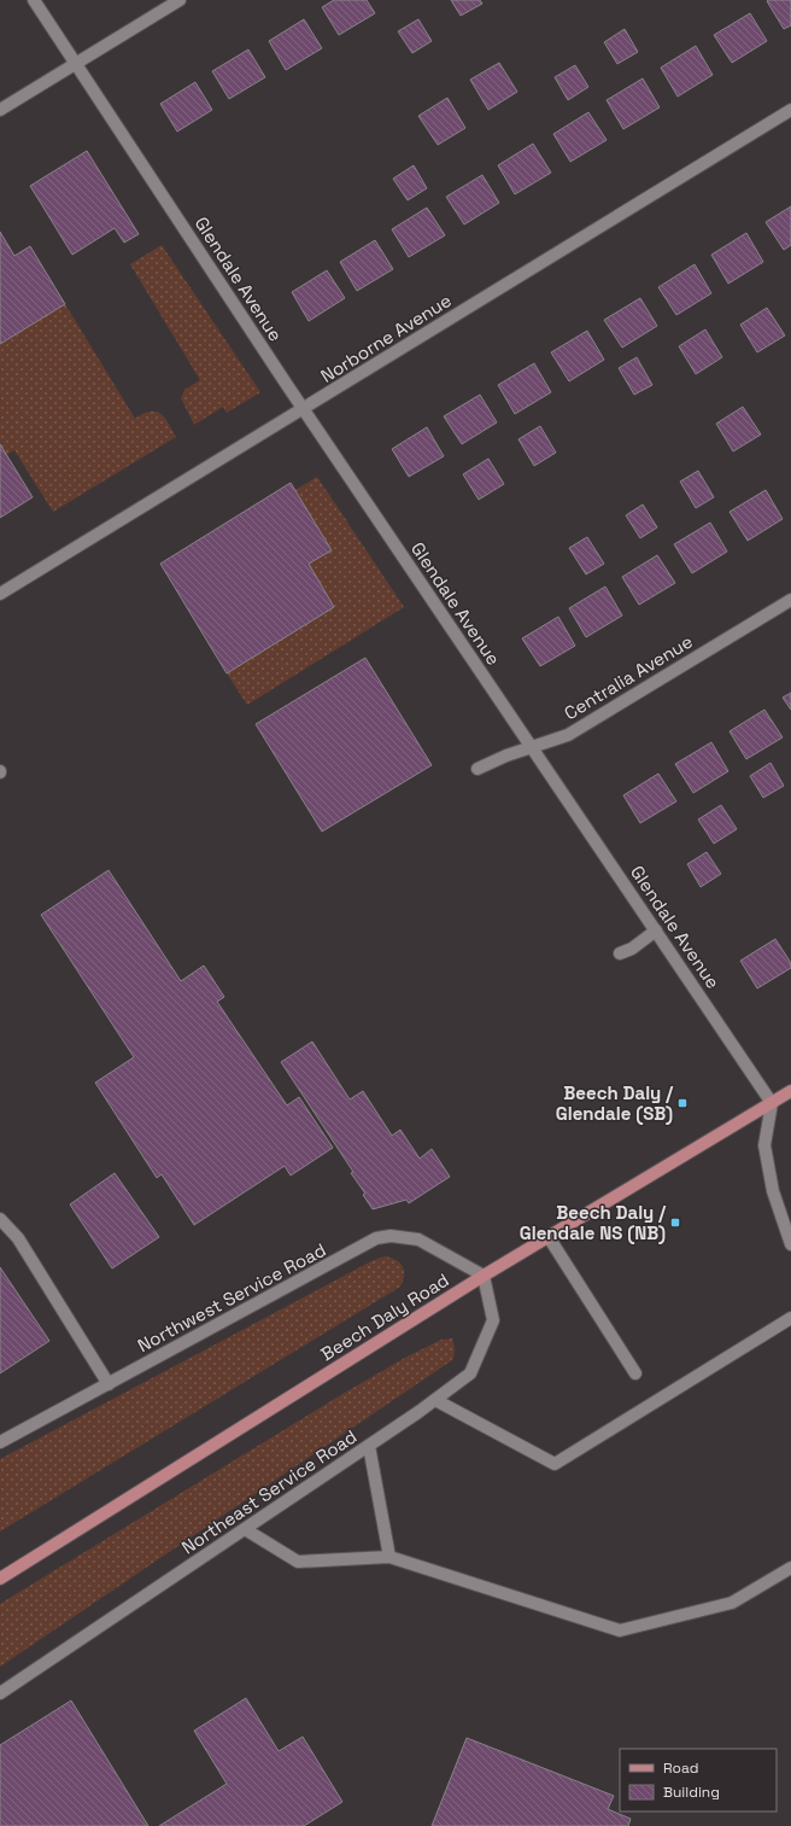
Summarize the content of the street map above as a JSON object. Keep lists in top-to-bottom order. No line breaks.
{"streets":{"main road":["Beech Daly Road"],"street":["Glendale Avenue","Norborne Avenue","Centralia Avenue","Northwest Service Road","Northeast Service Road"]},"crossings":[["Glendale Avenue","Norborne Avenue"],["Glendale Avenue","Centralia Avenue"],["Glendale Avenue","Beech Daly Road"],["Northwest Service Road","Beech Daly Road"],["Northwest Service Road","Northeast Service Road"],["Beech Daly Road","Northeast Service Road"]],"places":{"transit":["Beech Daly / Glendale (SB)","Beech Daly / Glendale NS (NB)"]},"legend":["Road","Building"]}
